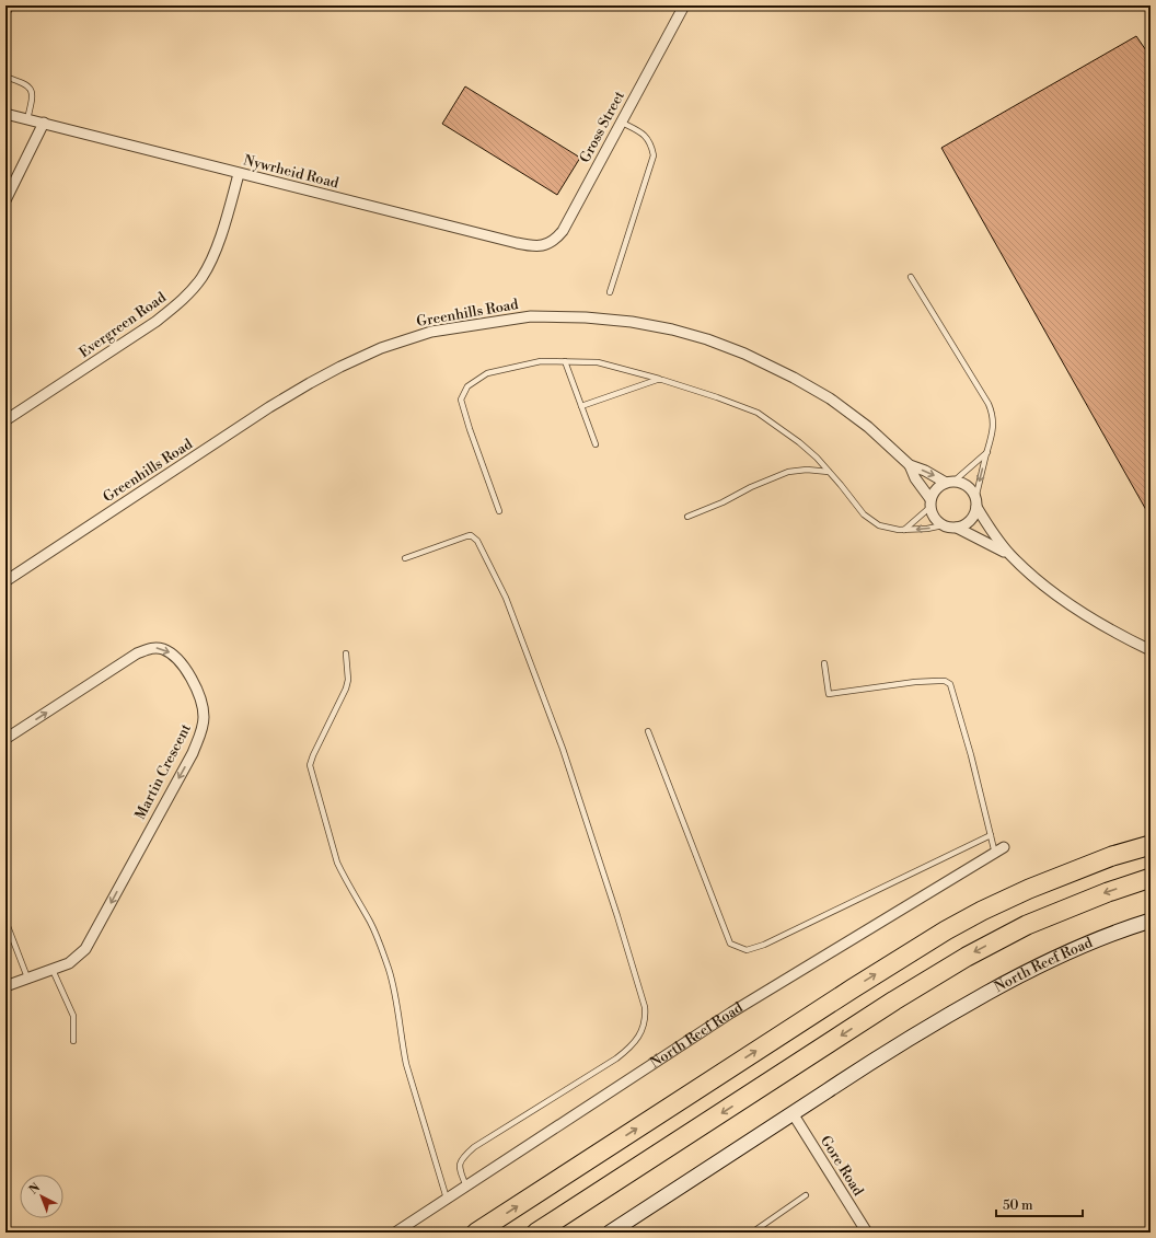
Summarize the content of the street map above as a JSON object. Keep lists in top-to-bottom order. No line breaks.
{"streets":{"main road":["North Reef Road"],"street":["Gross Street","Nywrheid Road","Greenhills Road","Evergreen Road","Martin Crescent","Gore Road"]},"crossings":[["Gross Street","Nywrheid Road"],["Nywrheid Road","Evergreen Road"],["North Reef Road","Gore Road"]],"scale_bar":"50 m","north":"top left"}
